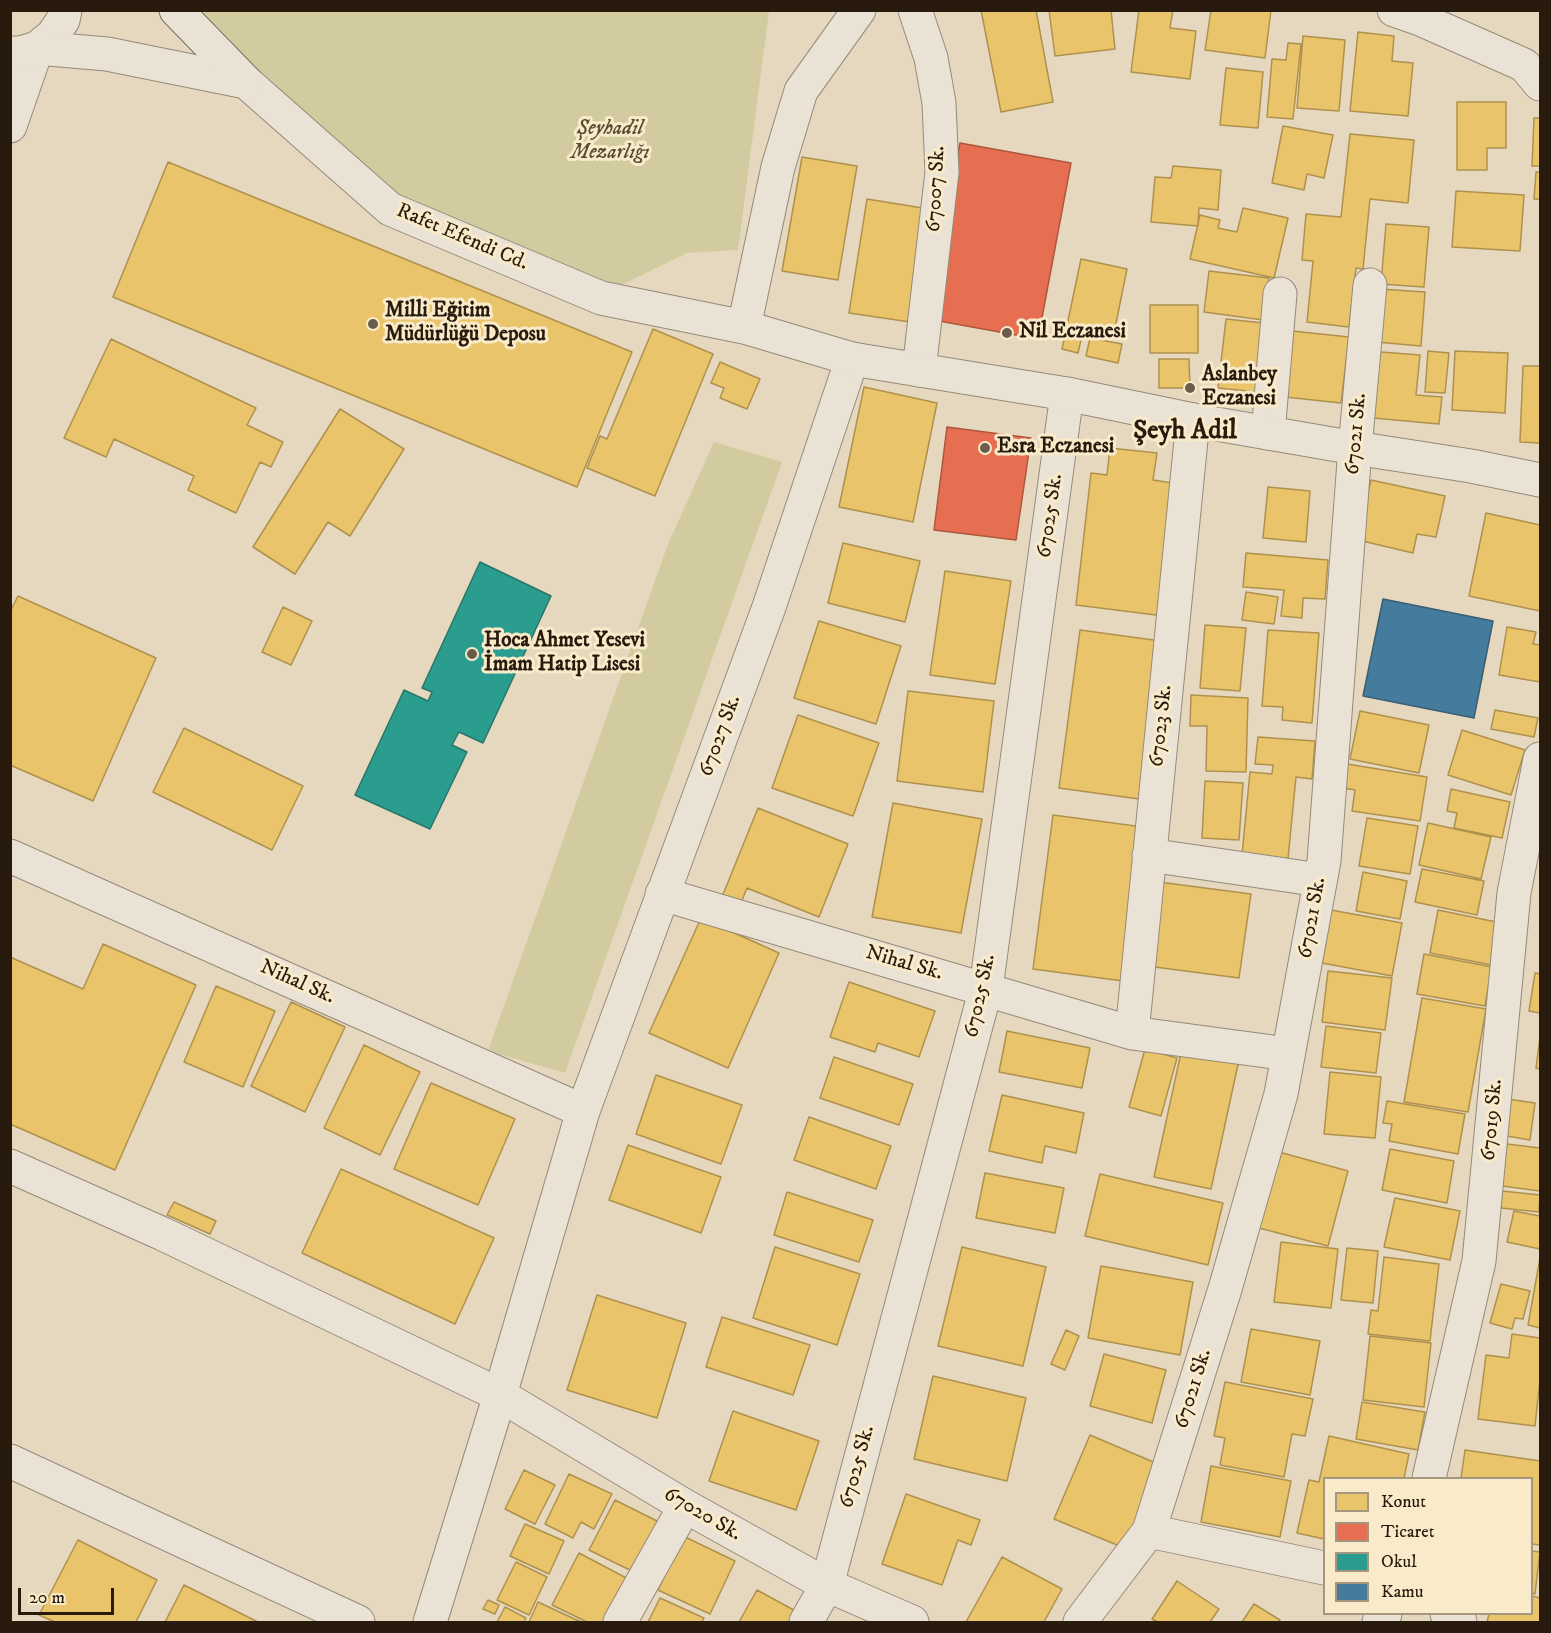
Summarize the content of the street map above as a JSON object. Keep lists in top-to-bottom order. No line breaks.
{"streets":{"street":["67007 Sk.","Rafet Efendi Cd.","67021 Sk.","67025 Sk.","67023 Sk.","67027 Sk.","Nihal Sk.","67019 Sk.","67020 Sk."]},"crossings":[["67007 Sk.","Rafet Efendi Cd."],["Rafet Efendi Cd.","67021 Sk."],["Rafet Efendi Cd.","67025 Sk."],["Rafet Efendi Cd.","67023 Sk."],["Rafet Efendi Cd.","67027 Sk."],["67021 Sk.","Nihal Sk."],["67025 Sk.","Nihal Sk."],["67025 Sk.","67020 Sk."],["67023 Sk.","Nihal Sk."],["67027 Sk.","Nihal Sk."],["67027 Sk.","67020 Sk."]],"districts":["Şeyh Adil"],"parks":["Şeyhadil Mezarlığı"],"places":["Milli Eğitim Müdürlüğü Deposu","Nil Eczanesi","Aslanbey Eczanesi","Esra Eczanesi","Hoca Ahmet Yesevi İmam Hatip Lisesi"],"legend":["Konut","Ticaret","Okul","Kamu"],"scale_bar":"20 m"}
